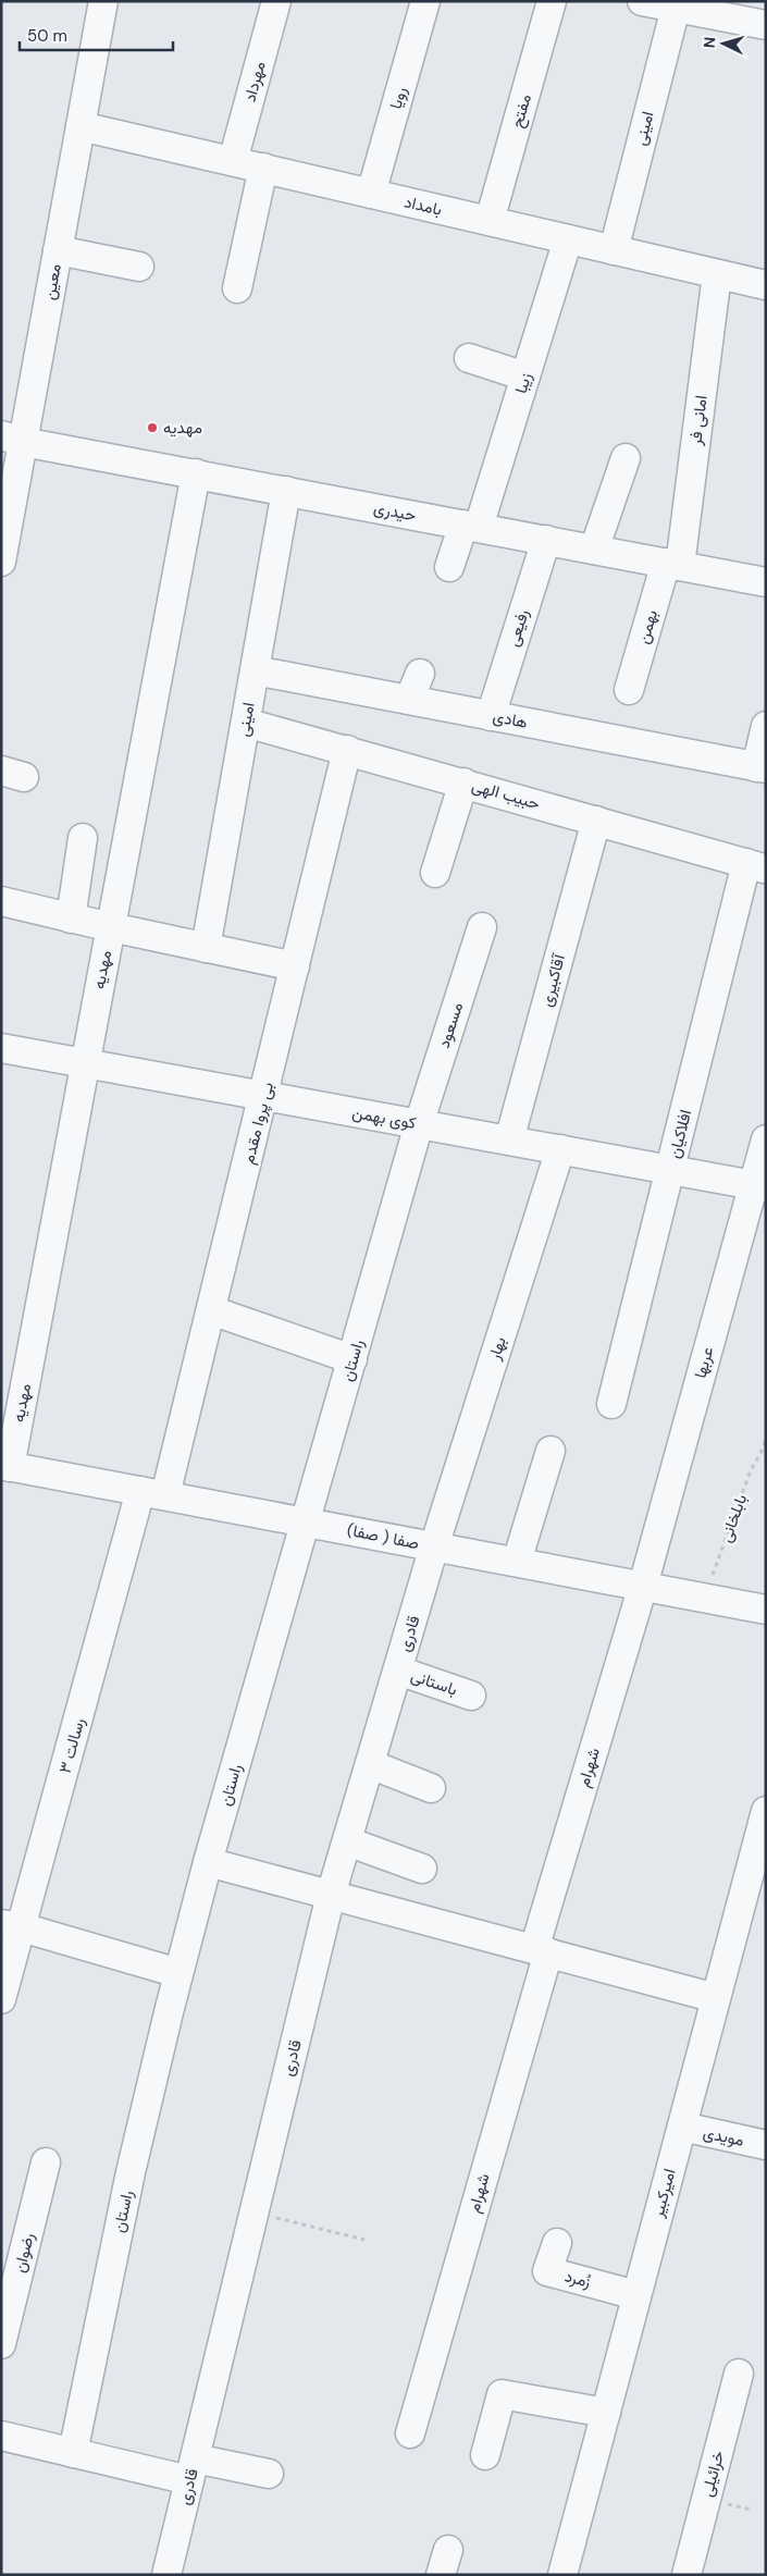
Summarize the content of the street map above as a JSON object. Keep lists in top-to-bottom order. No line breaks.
{"streets":{"street":["مهرداد","رویا","مفتح","امینی","بامداد","معین","زیبا","امانی فر","حیدری","بهمن","رفیعی","هادی","حبیب الهی","مهدیه","آقاکبیری","مسعود","کوی بهمن","بی پروا مقدم","افلاکیان","بهار","راستان","عربها","صفا ( صفا)","قادری","باستانی","رسالت ۳","شهرام","مویدی","امیرکبیر","رضوان","زُمرد","خرائیلی"],"path":["بابلخانی"]},"crossings":[["مهرداد","بامداد"],["رویا","بامداد"],["مفتح","بامداد"],["امینی","بامداد"],["امینی","حیدری"],["امینی","هادی"],["امینی","حبیب الهی"],["بامداد","معین"],["بامداد","زیبا"],["بامداد","امانی فر"],["معین","حیدری"],["زیبا","حیدری"],["امانی فر","حیدری"],["امانی فر","بهمن"],["حیدری","بهمن"],["حیدری","رفیعی"],["حیدری","مهدیه"],["رفیعی","هادی"],["حبیب الهی","آقاکبیری"],["حبیب الهی","بی پروا مقدم"],["حبیب الهی","افلاکیان"],["مهدیه","کوی بهمن"],["مهدیه","صفا ( صفا)"],["آقاکبیری","کوی بهمن"],["مسعود","کوی بهمن"],["مسعود","راستان"],["کوی بهمن","بی پروا مقدم"],["کوی بهمن","افلاکیان"],["کوی بهمن","بهار"],["کوی بهمن","راستان"],["کوی بهمن","عربها"],["بی پروا مقدم","صفا ( صفا)"],["بی پروا مقدم","رسالت ۳"],["بهار","صفا ( صفا)"],["بهار","قادری"],["راستان","صفا ( صفا)"],["عربها","صفا ( صفا)"],["عربها","شهرام"],["بابلخانی","صفا ( صفا)"],["صفا ( صفا)","قادری"],["صفا ( صفا)","رسالت ۳"],["صفا ( صفا)","شهرام"],["قادری","باستانی"],["مویدی","امیرکبیر"],["امیرکبیر","زُمرد"]],"places":["مهدیه"],"scale_bar":"50 m","north":"left"}
